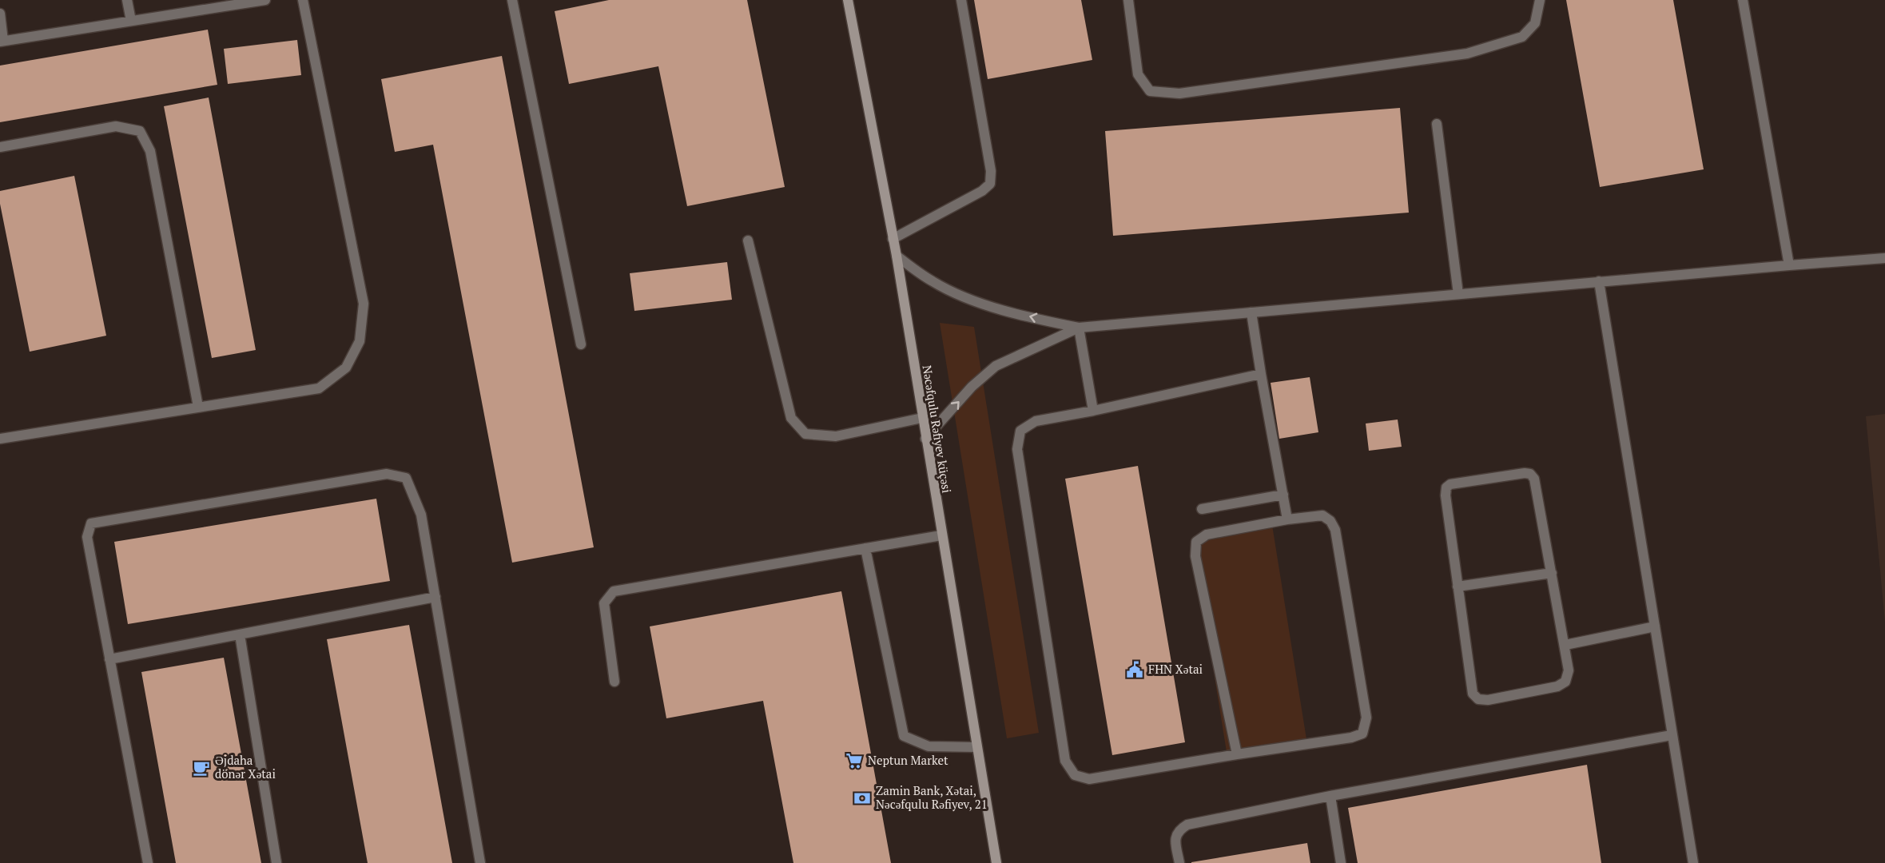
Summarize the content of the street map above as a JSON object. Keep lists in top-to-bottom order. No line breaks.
{"streets":{"main road":["Nəcəfqulu Rəfiyev küçəsi"]},"places":{"public building":["FHN Xətai"],"supermarket":["Neptun Market"],"cafe":["Əjdaha dönər Xətai"],"bank":["Zamin Bank, Xətai, Nəcəfqulu Rəfiyev, 21"]}}
